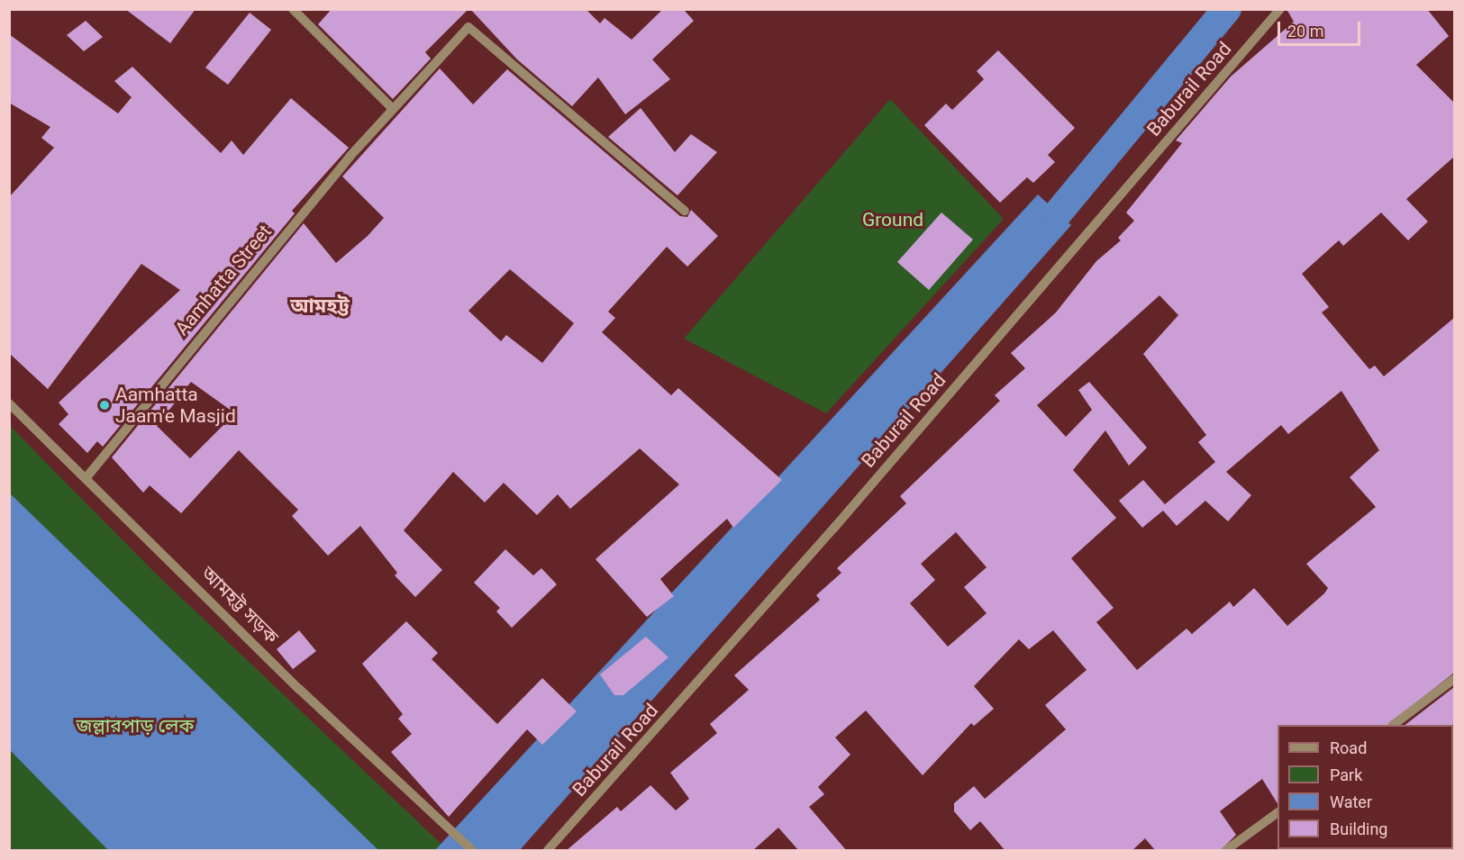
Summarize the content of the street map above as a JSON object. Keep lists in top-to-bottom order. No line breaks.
{"streets":{"street":["Baburail Road","Aamhatta Street","আমহট্ট সড়ক"]},"crossings":[["Aamhatta Street","আমহট্ট সড়ক"]],"districts":["আমহট্ট"],"parks":["Ground","জল্লারপাড় লেক"],"places":["Aamhatta Jaam'e Masjid"],"legend":["Road","Park","Water","Building"],"scale_bar":"20 m"}
